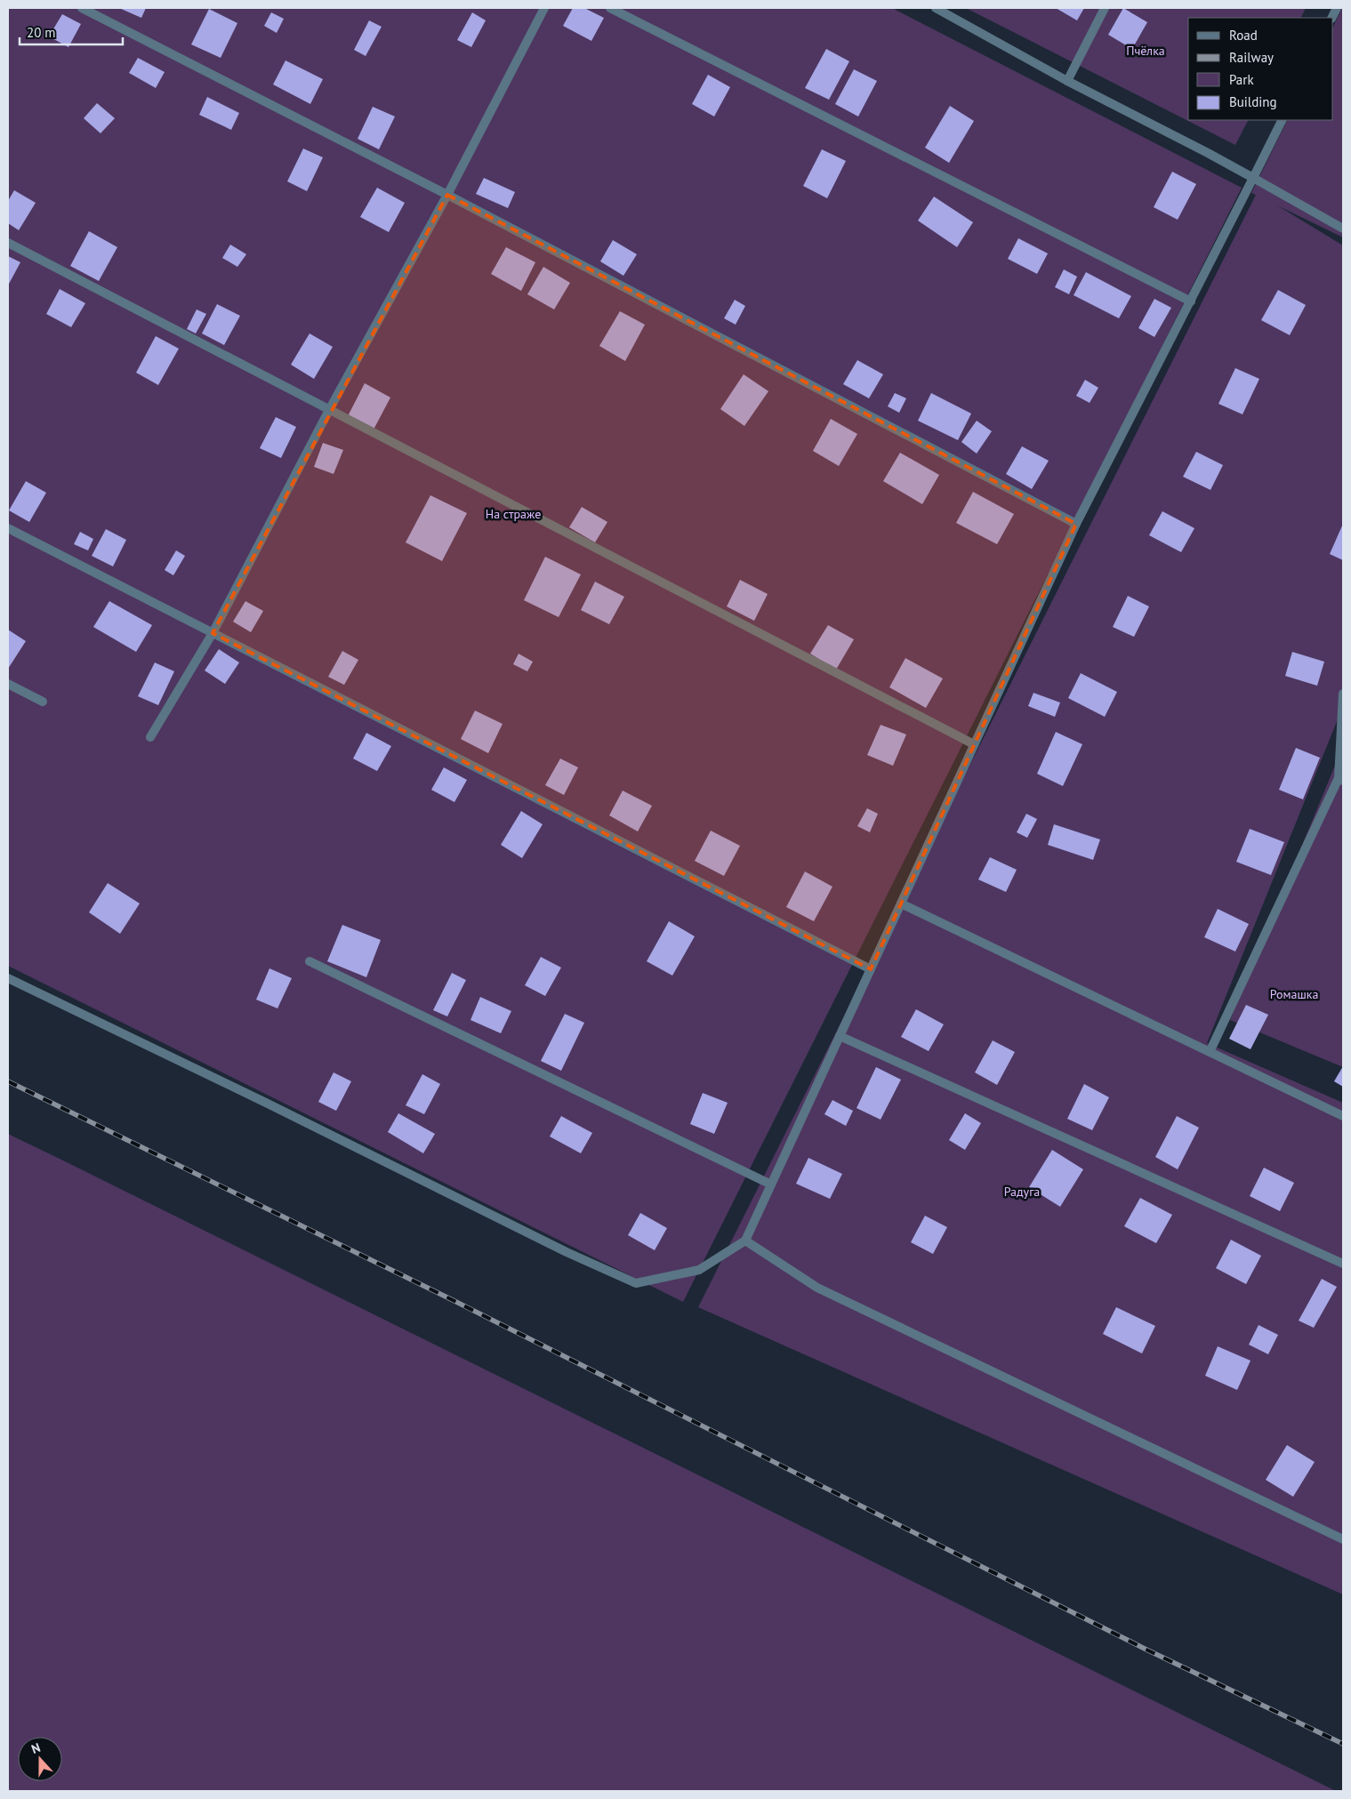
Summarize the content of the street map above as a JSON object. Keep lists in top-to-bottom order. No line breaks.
{"parks":["Пчёлка","На страже","Ромашка","Радуга"],"legend":["Road","Railway","Park","Building"],"scale_bar":"20 m","north":"top"}
